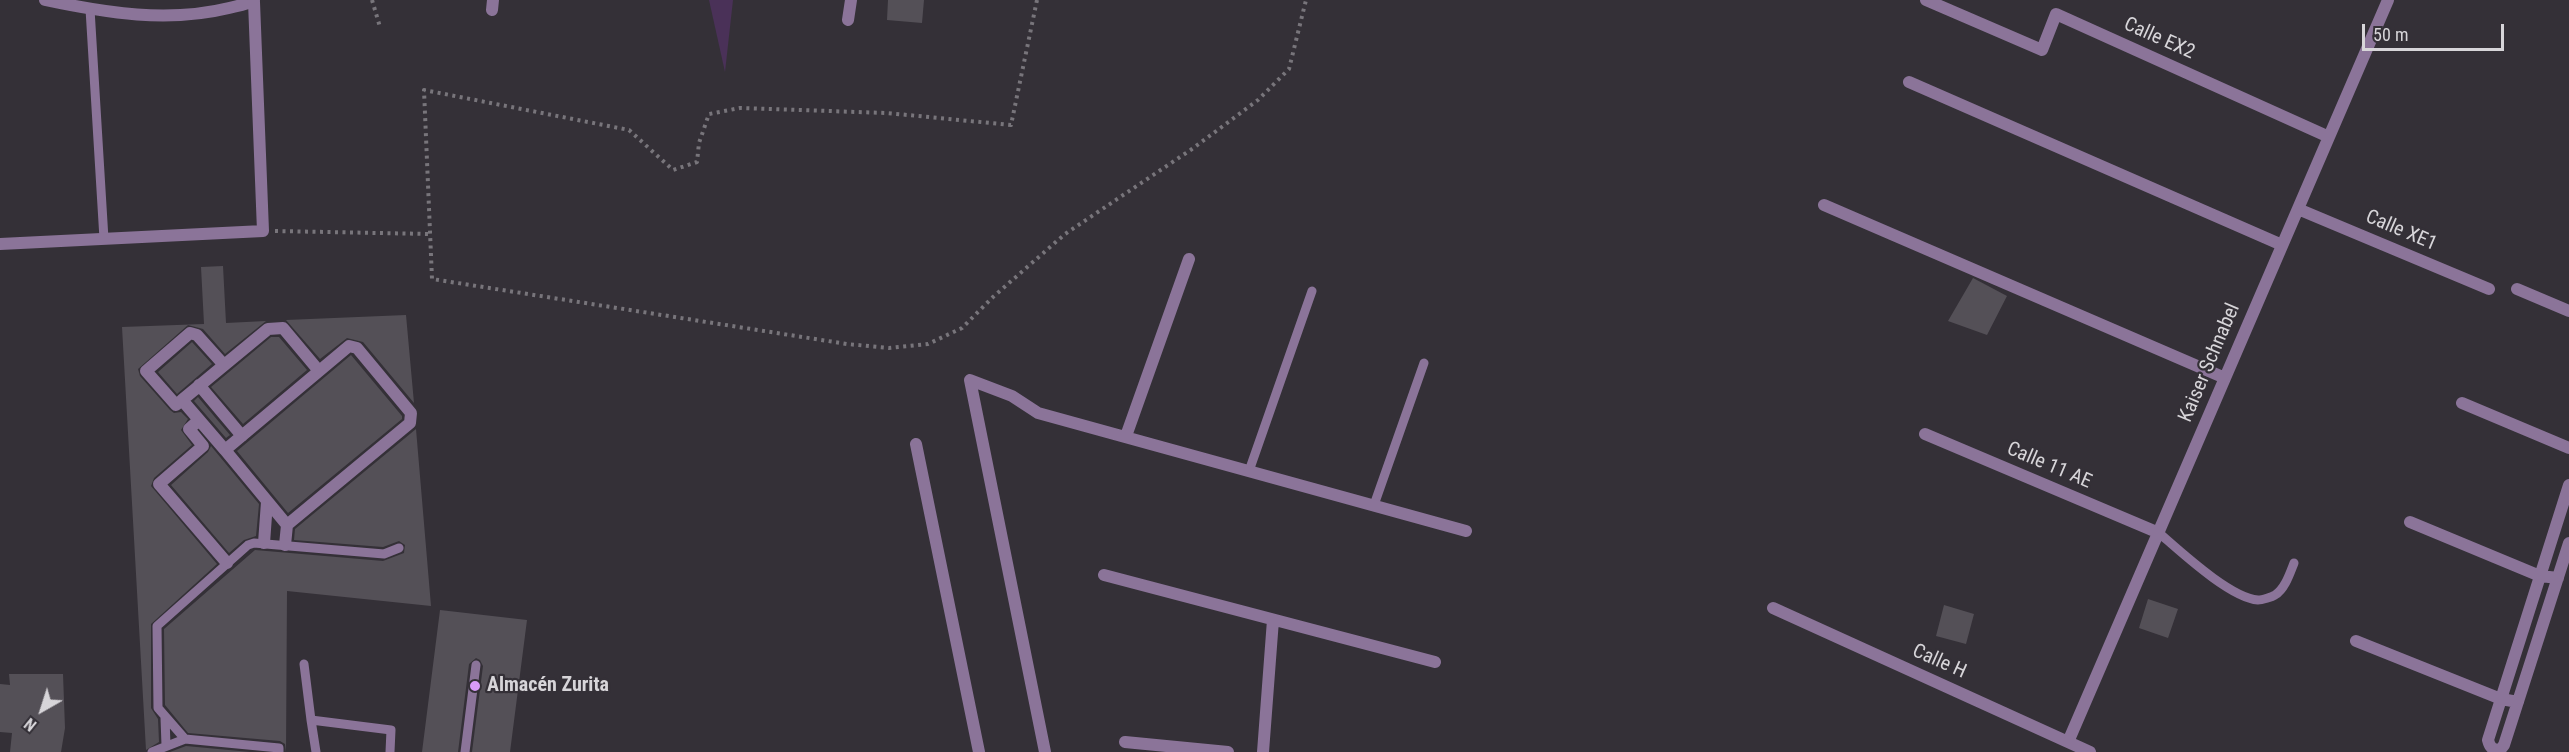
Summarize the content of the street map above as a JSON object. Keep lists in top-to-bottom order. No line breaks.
{"streets":{"street":["Calle EX2","Calle XE1","Kaiser Schnabel","Calle 11 AE","Calle H"]},"crossings":[["Calle EX2","Kaiser Schnabel"],["Calle XE1","Kaiser Schnabel"],["Kaiser Schnabel","Calle 11 AE"],["Kaiser Schnabel","Calle H"]],"places":["Almacén Zurita"],"scale_bar":"50 m","north":"bottom left"}
